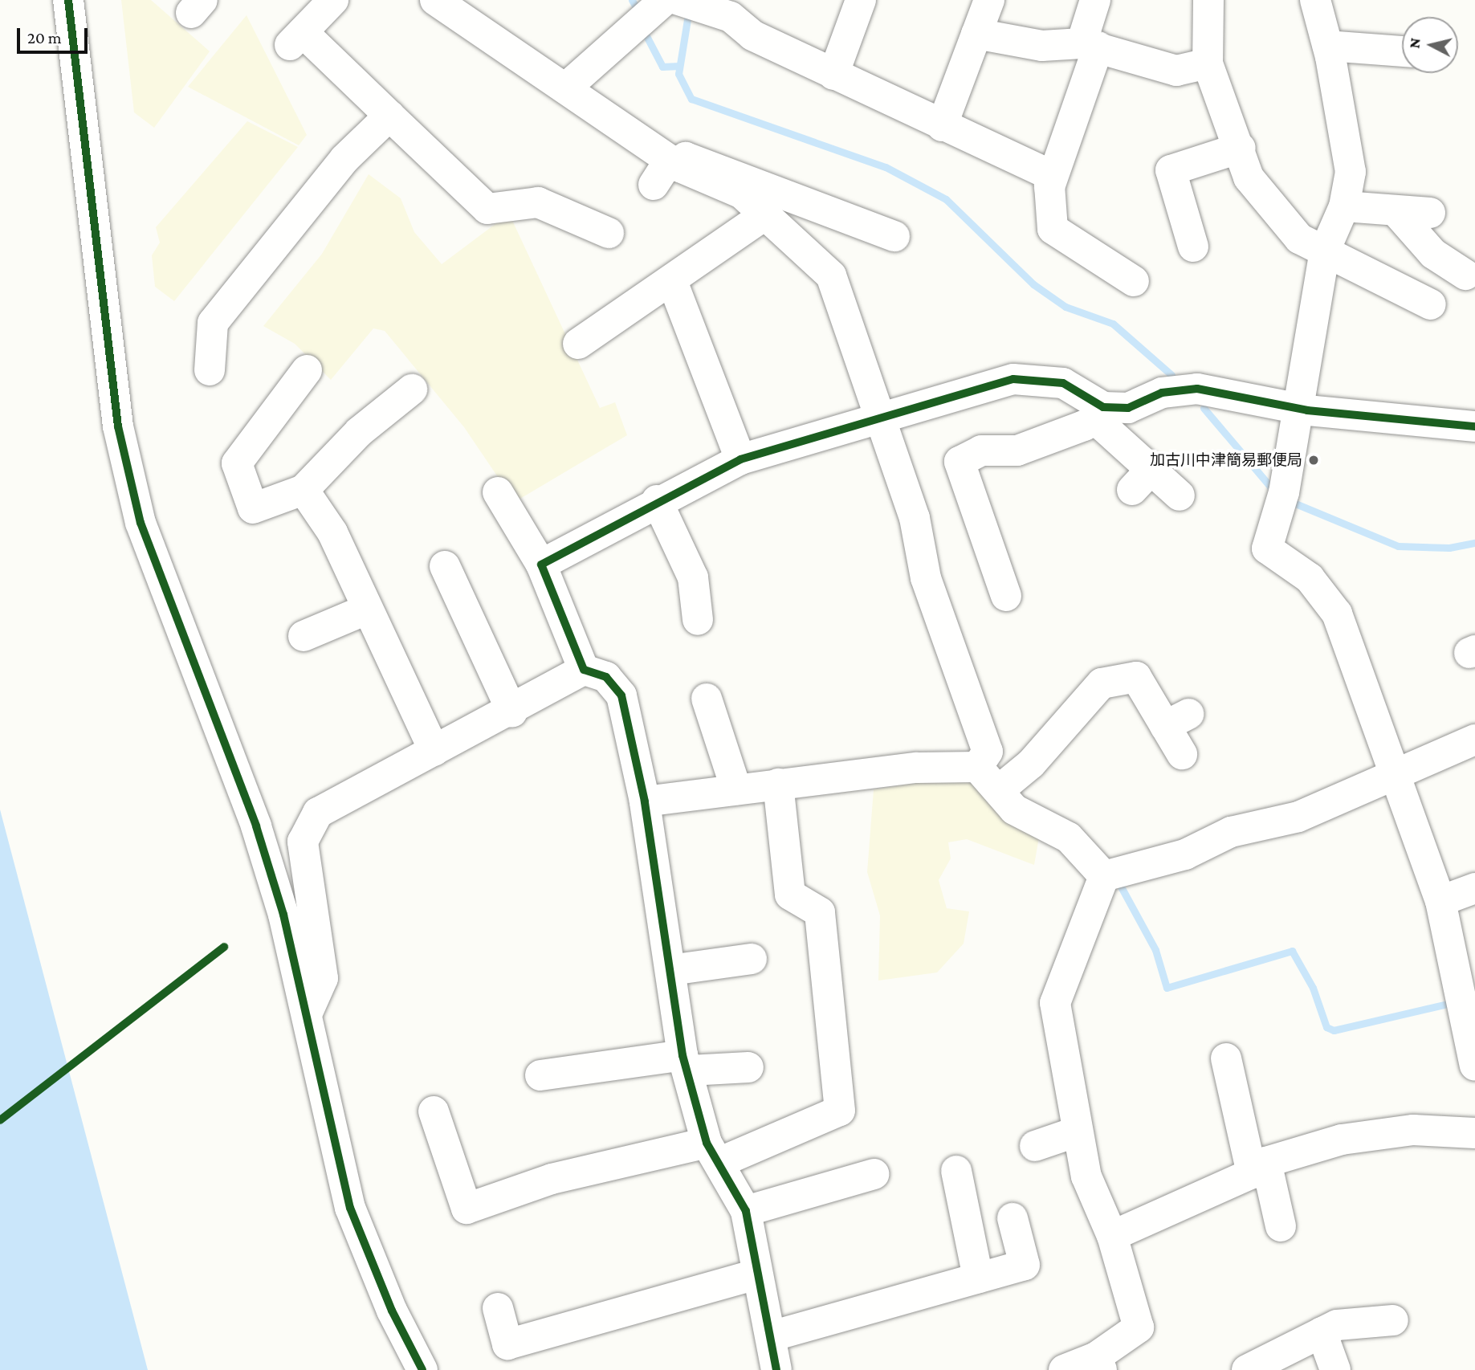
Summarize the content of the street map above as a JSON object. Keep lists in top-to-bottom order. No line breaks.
{"places":["加古川中津簡易郵便局"],"scale_bar":"20 m","north":"left"}
